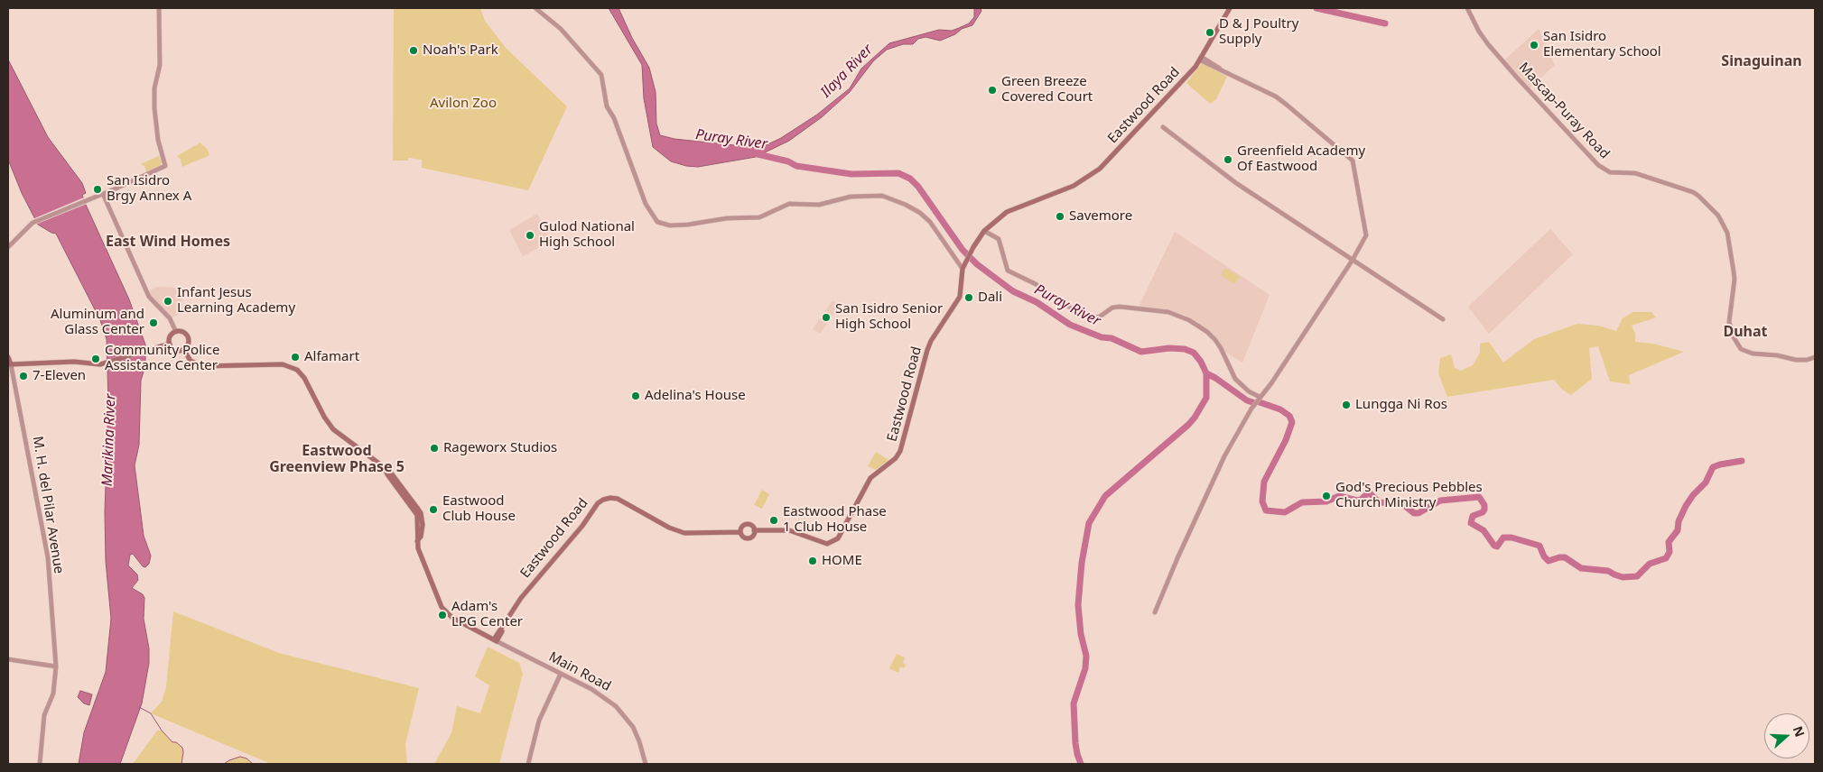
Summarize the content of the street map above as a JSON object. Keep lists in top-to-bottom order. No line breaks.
{"streets":{"main road":["Eastwood Road","M. H. del Pilar Avenue"],"street":["Mascap-Puray Road","Main Road"]},"crossings":[["Eastwood Road","Main Road"]],"districts":["Sinaguinan","East Wind Homes","Duhat","Eastwood Greenview Phase 5"],"water":["Ilaya River","Puray River","Marikina River"],"parks":["Avilon Zoo"],"places":["D & J Poultry Supply","San Isidro Elementary School","Noah's Park","Green Breeze Covered Court","Greenfield Academy Of Eastwood","San Isidro Brgy Annex A","Savemore","Gulod National High School","Dali","Infant Jesus Learning Academy","San Isidro Senior High School","Aluminum and Glass Center","Alfamart","Community Police Assistance Center","7-Eleven","Adelina's House","Lungga Ni Ros","Rageworx Studios","God's Precious Pebbles Church Ministry","Eastwood Club House","Eastwood Phase 1 Club House","HOME","Adam's LPG Center"],"north":"right"}
